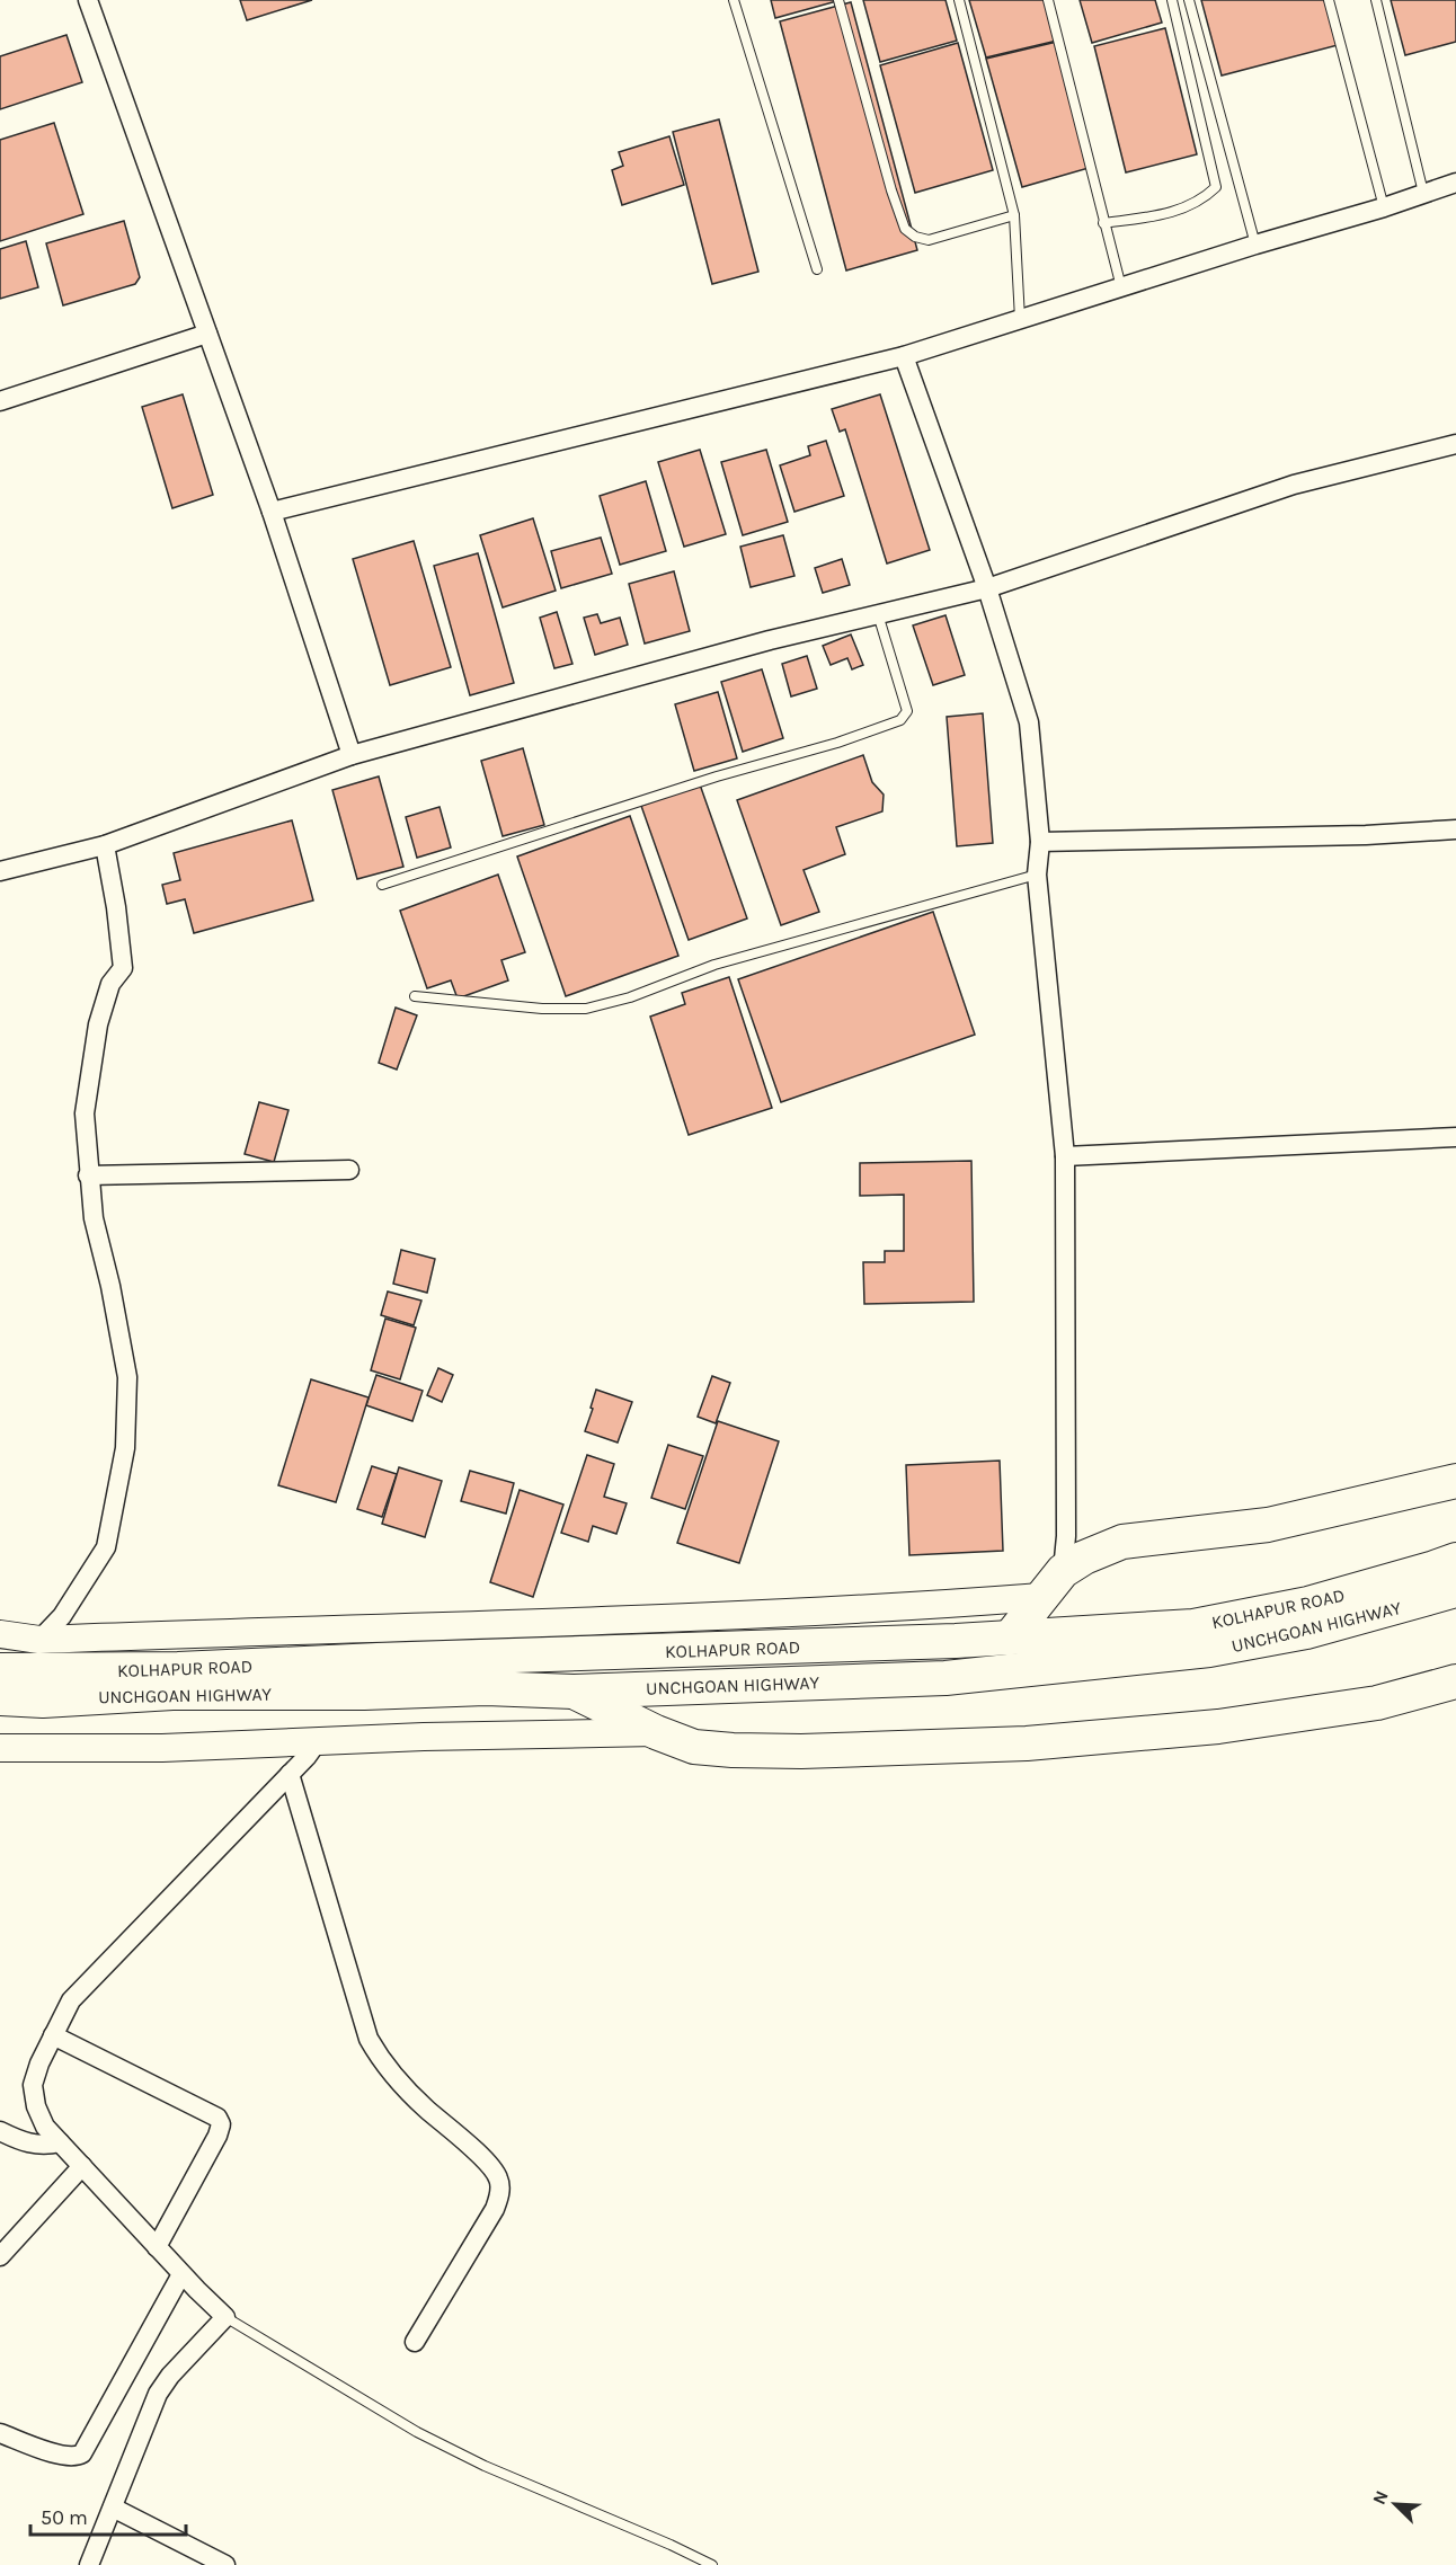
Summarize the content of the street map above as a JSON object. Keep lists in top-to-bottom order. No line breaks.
{"streets":{"highway":["KOLHAPUR ROAD","UNCHGOAN HIGHWAY"]},"scale_bar":"50 m","north":"top left"}
